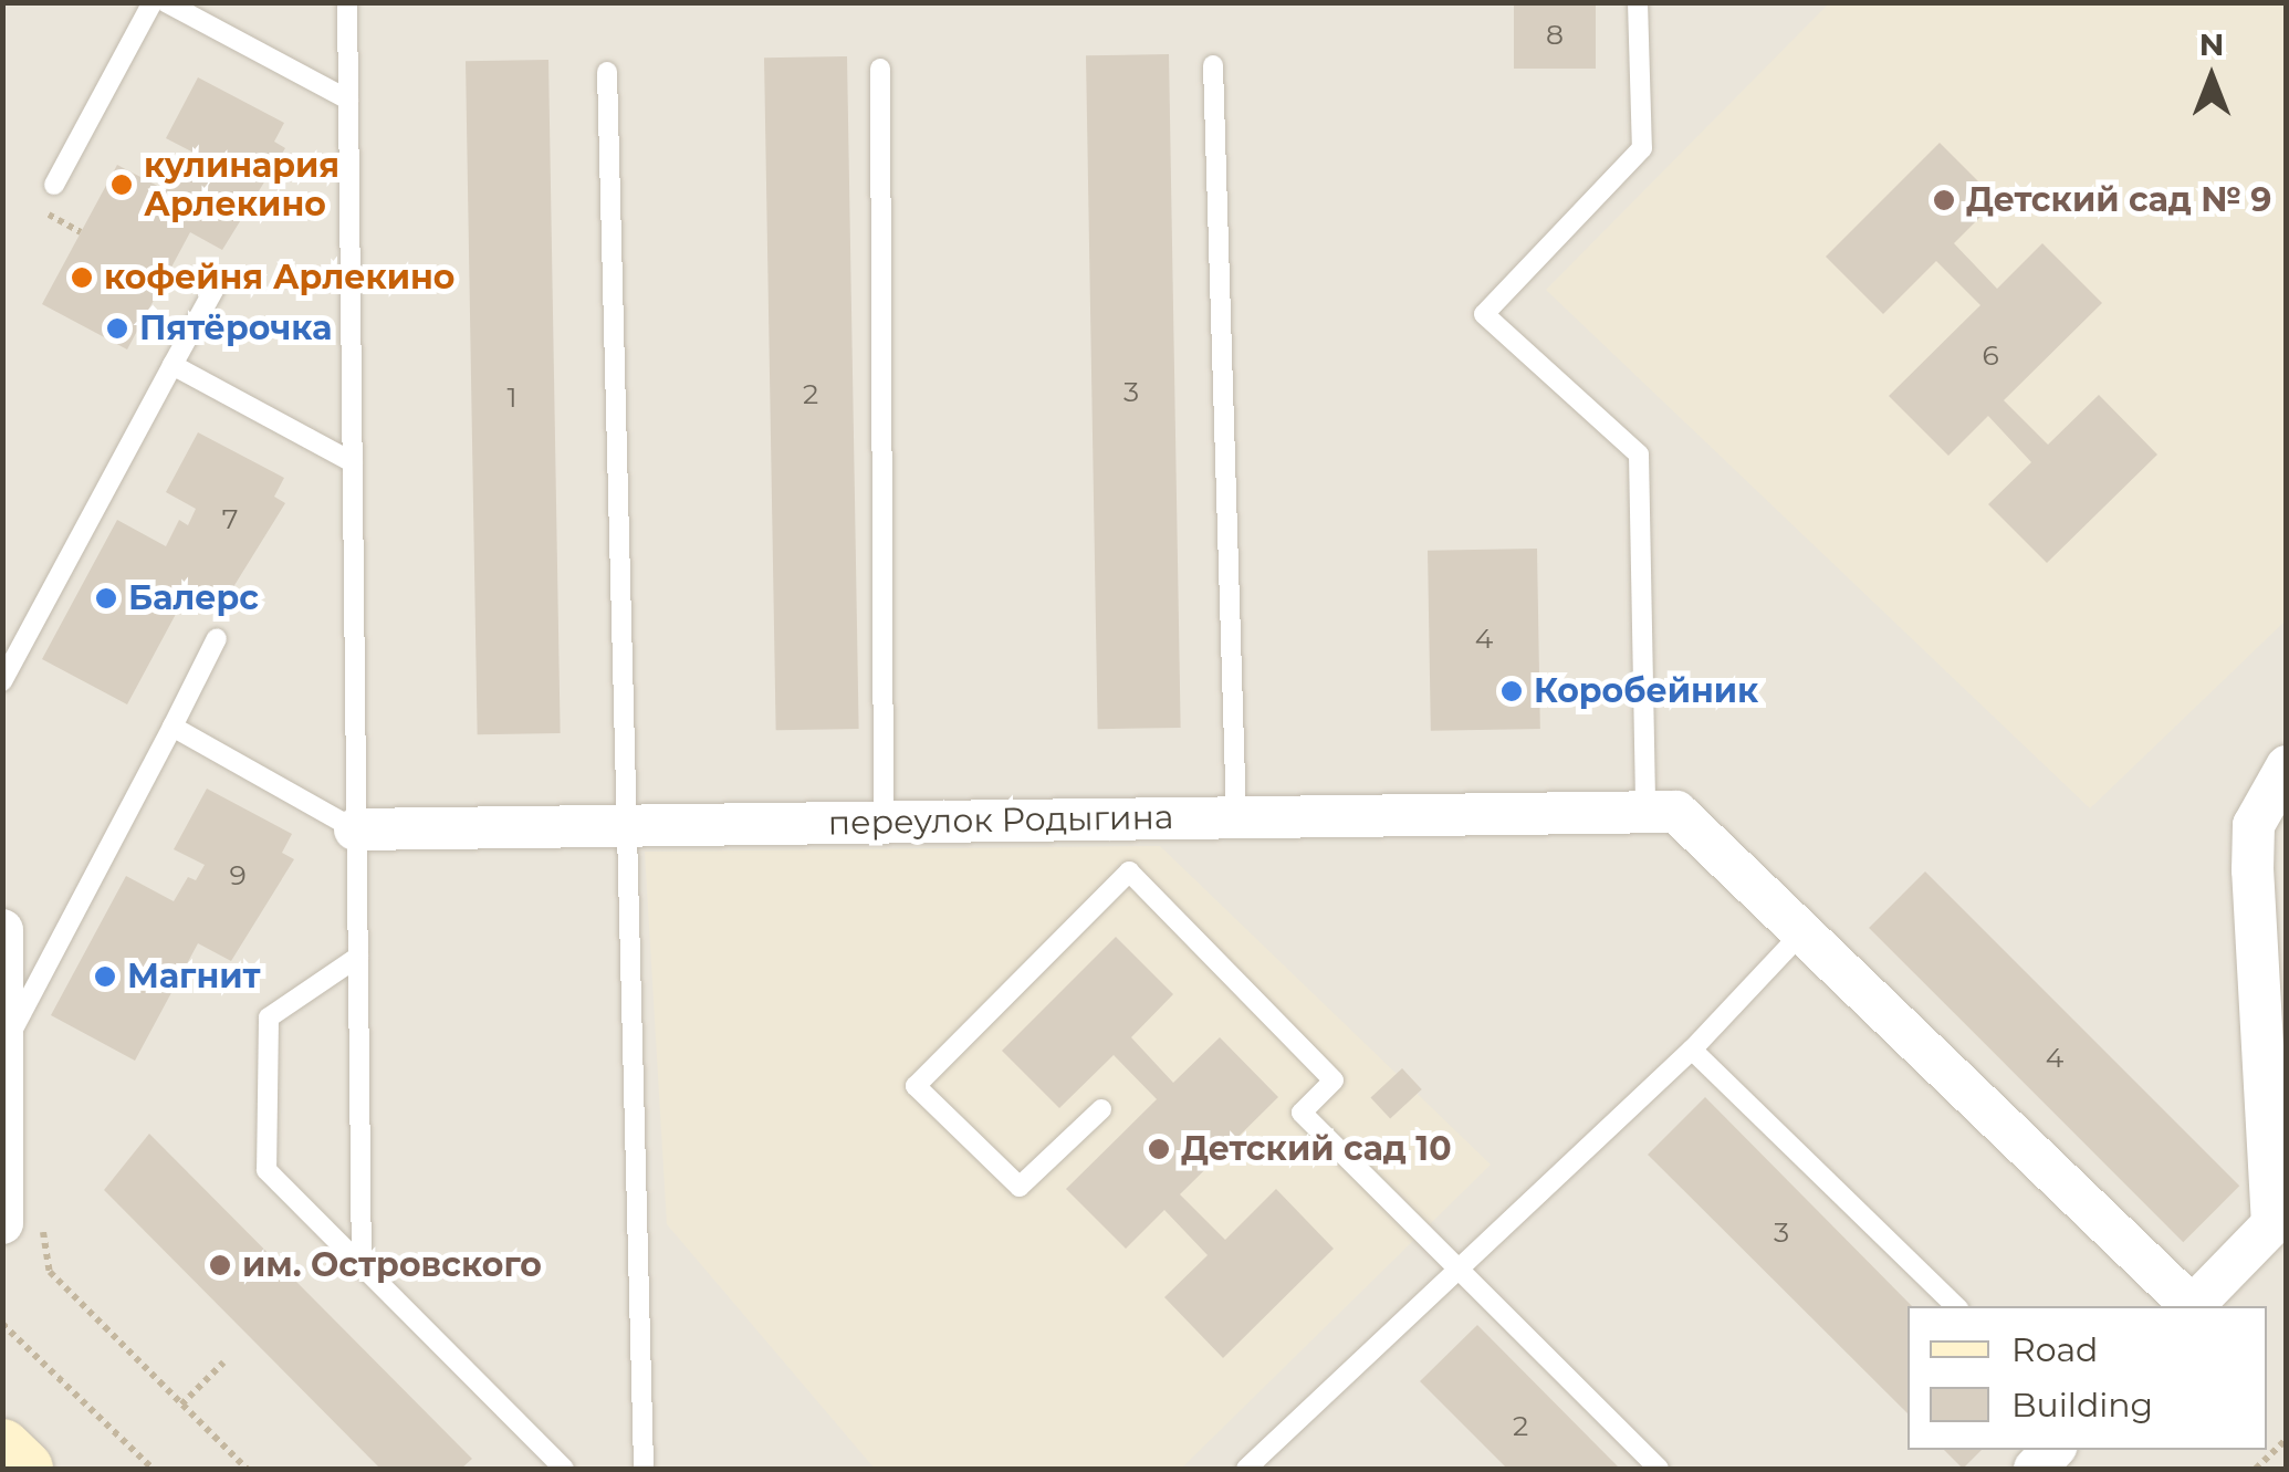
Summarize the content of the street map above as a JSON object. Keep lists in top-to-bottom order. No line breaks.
{"streets":{"street":["переулок Родыгина"]},"places":["кулинария Арлекино","Детский сад № 9","кофейня Арлекино","Пятёрочка","Балерс","Коробейник","Магнит","Детский сад 10","им. Островского"],"house_numbers":["8","6","3","2","1","7","4","9","4","3","2"],"legend":["Road","Building"],"north":"top"}
